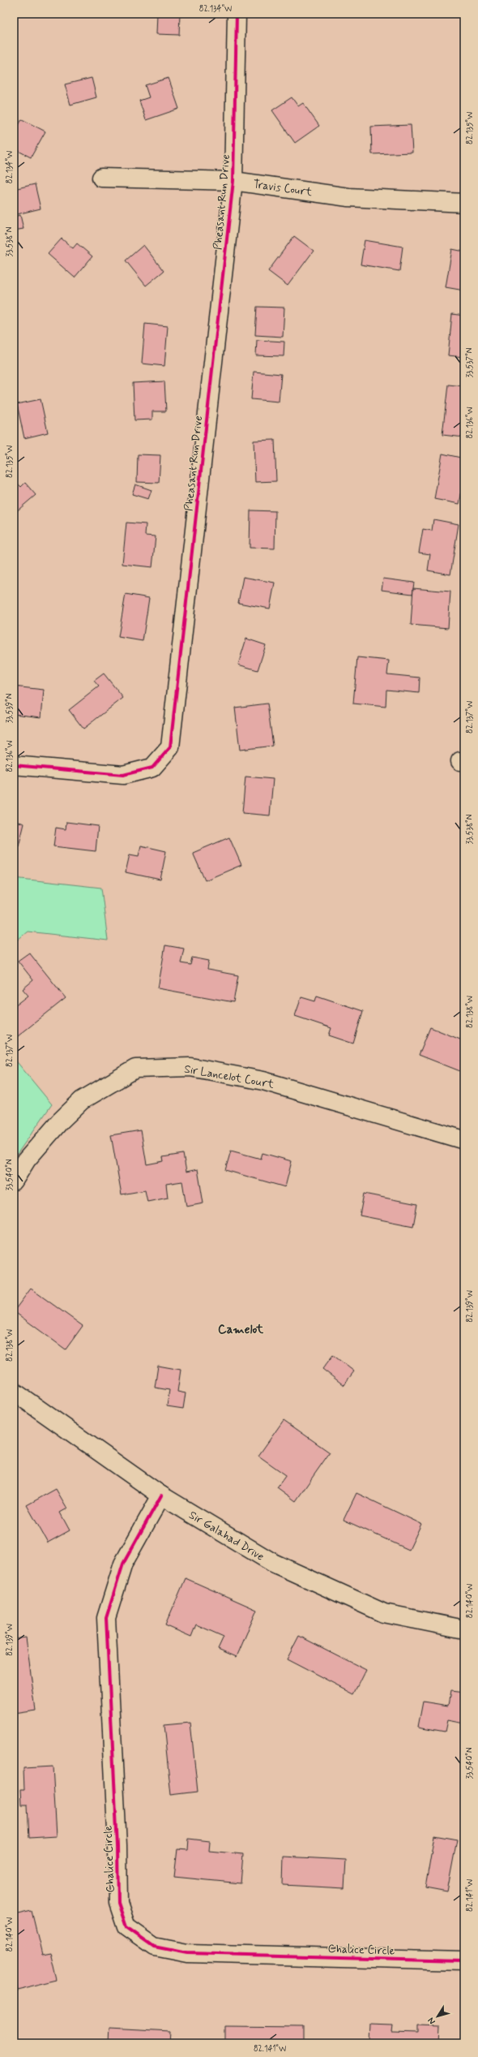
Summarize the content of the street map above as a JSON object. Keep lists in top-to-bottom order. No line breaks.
{"streets":{"street":["Travis Court","Pheasant Run Drive","Sir Lancelot Court","Sir Galahad Drive","Chalice Circle"]},"crossings":[["Travis Court","Pheasant Run Drive"],["Sir Galahad Drive","Chalice Circle"]],"districts":["Camelot"],"north":"bottom left","coordinates":["82.134°W","82.135°W","33.538°N","33.537°N","82.136°W","33.539°N","82.137°W","82.138°W","33.540°N","82.139°W","82.140°W","82.141°W"]}
